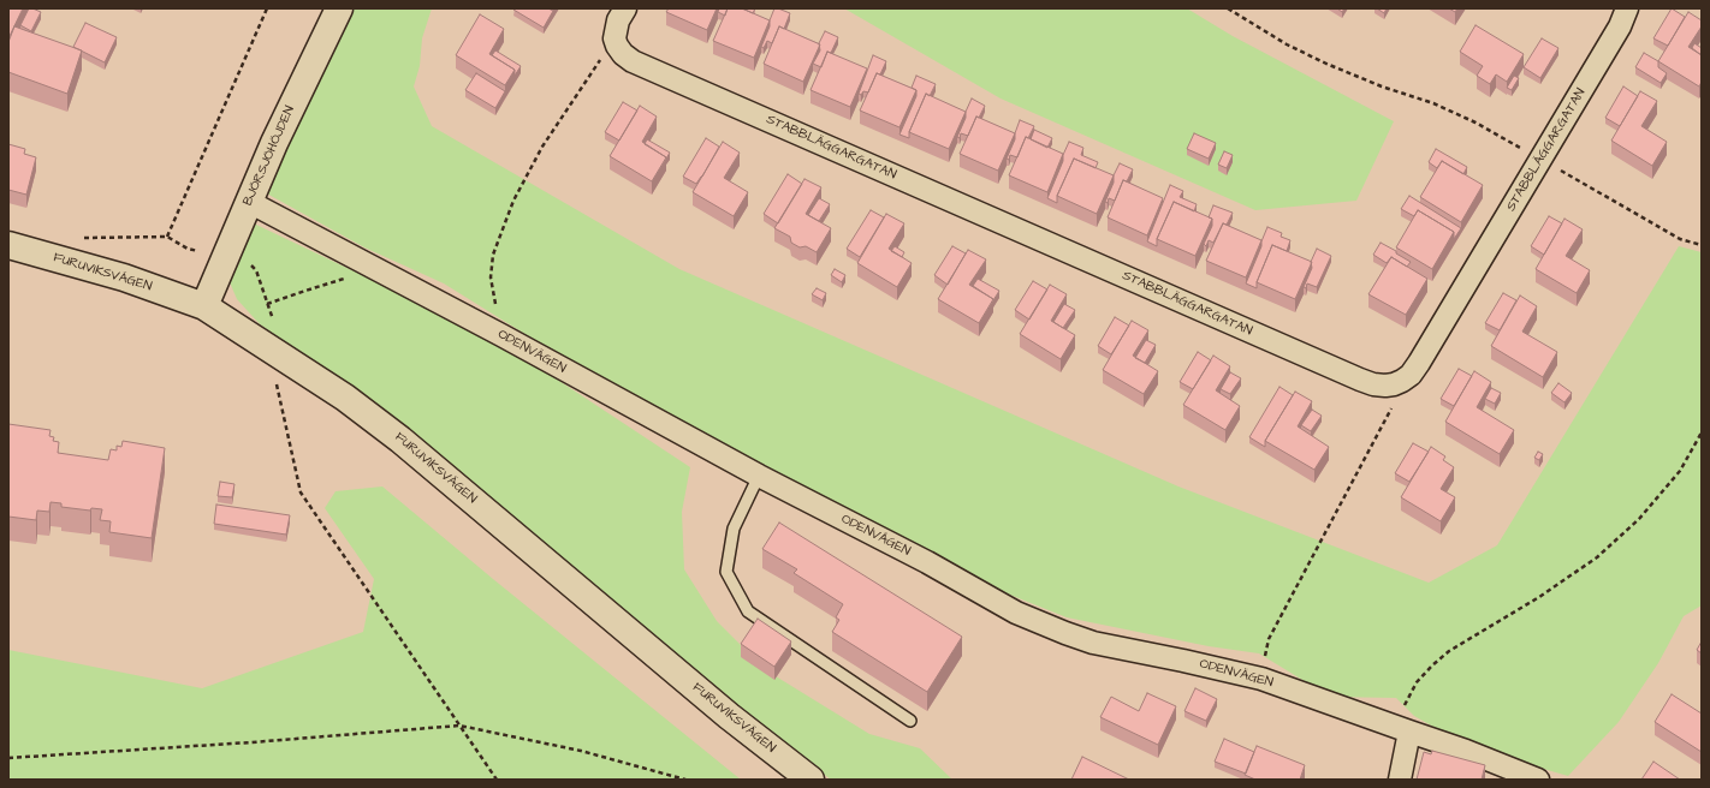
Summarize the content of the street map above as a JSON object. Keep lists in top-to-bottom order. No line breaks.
{"streets":{"main road":["BJÖRSJÖHÖJDEN","FURUVIKSVÄGEN"],"street":["STABBLÄGGARGATAN","ODENVÄGEN"]},"crossings":[["BJÖRSJÖHÖJDEN","FURUVIKSVÄGEN"],["BJÖRSJÖHÖJDEN","ODENVÄGEN"]]}
